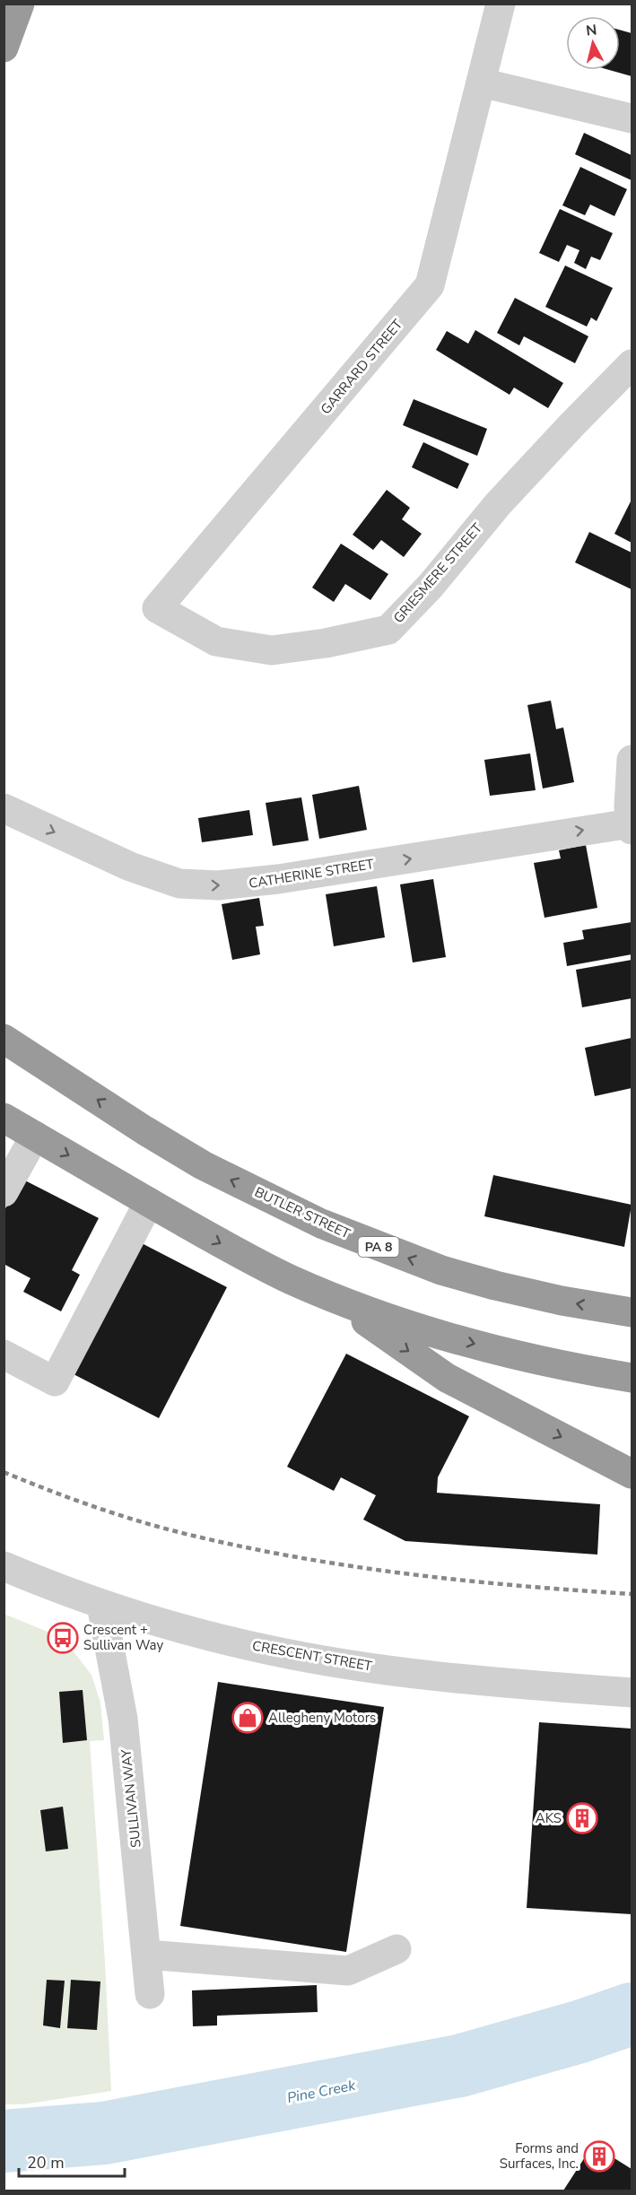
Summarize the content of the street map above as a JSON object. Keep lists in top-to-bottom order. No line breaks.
{"streets":{"highway":["BUTLER STREET","PA 8"],"street":["GARRARD STREET","GRIESMERE STREET","CATHERINE STREET","CRESCENT STREET","SULLIVAN WAY"]},"crossings":[["GARRARD STREET","GRIESMERE STREET"],["CRESCENT STREET","SULLIVAN WAY"]],"one_way":["CATHERINE STREET"],"water":["Pine Creek"],"places":{"bus stop":["Crescent + Sullivan Way"],"shop":["Allegheny Motors"],"building":["AKS","Forms and Surfaces, Inc."]},"scale_bar":"20 m","north":"top"}
